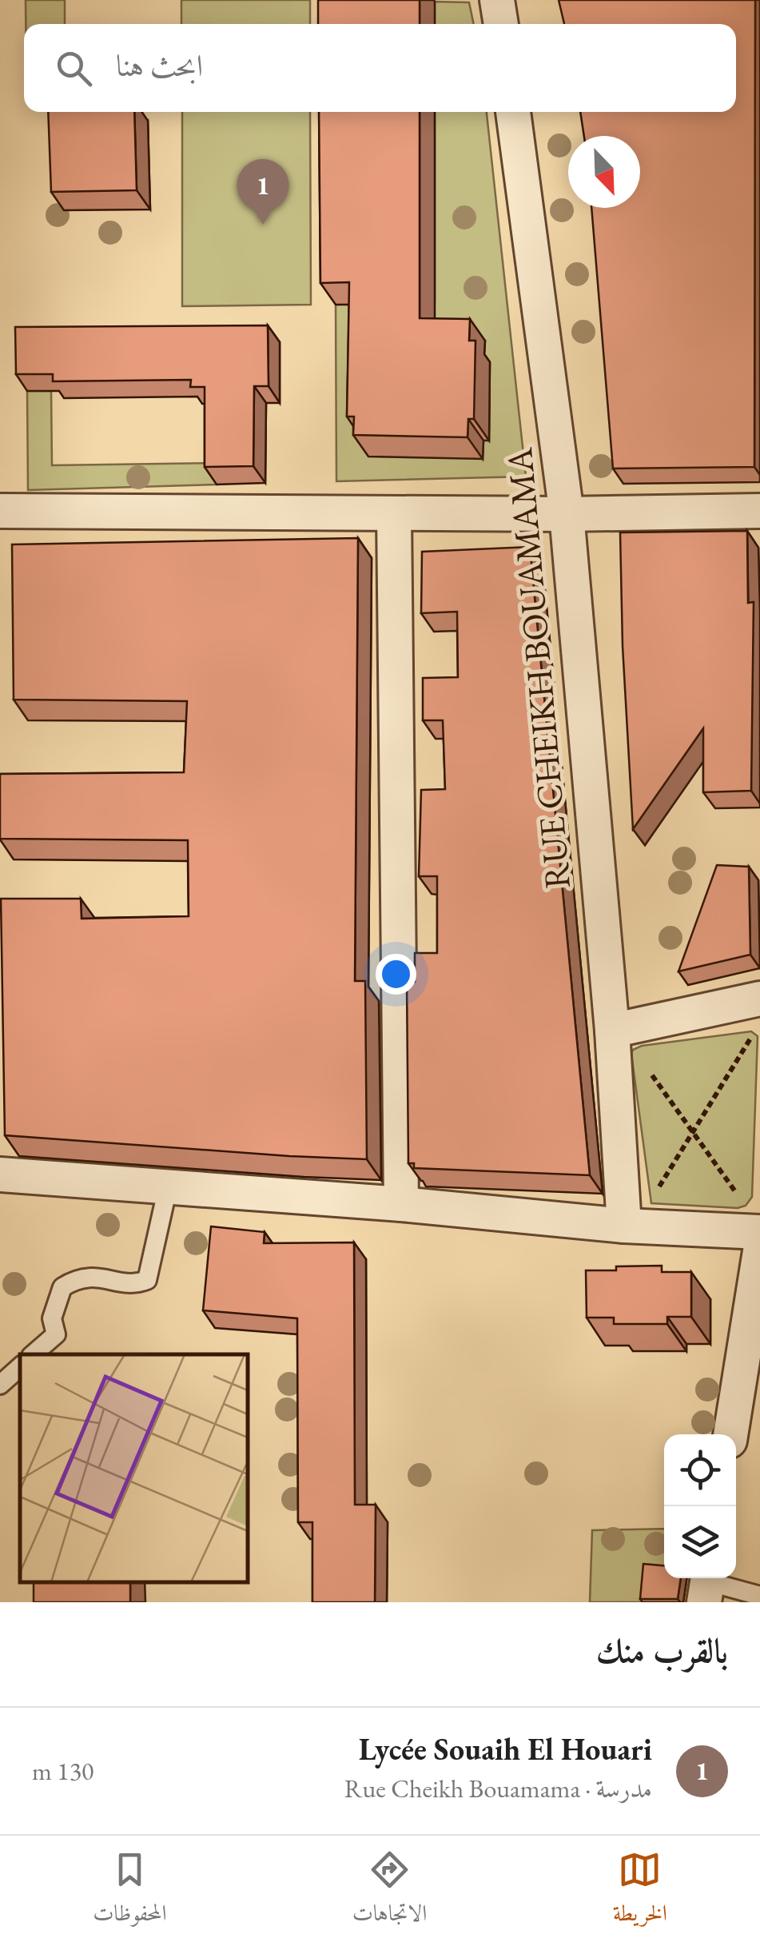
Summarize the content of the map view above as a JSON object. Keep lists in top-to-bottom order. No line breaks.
{"streets":{"street":["RUE CHEIKH BOUAMAMA"]},"north":"bottom right","page":{"search":"ابحث هنا","pins":"1","heading":"بالقرب منك","list":[{"mark":"1","name":"Lycée Souaih El Houari","note":"مدرسة · Rue Cheikh Bouamama","value":"130 m"}],"nav":["الخريطة","الاتجاهات","المحفوظات"]}}
